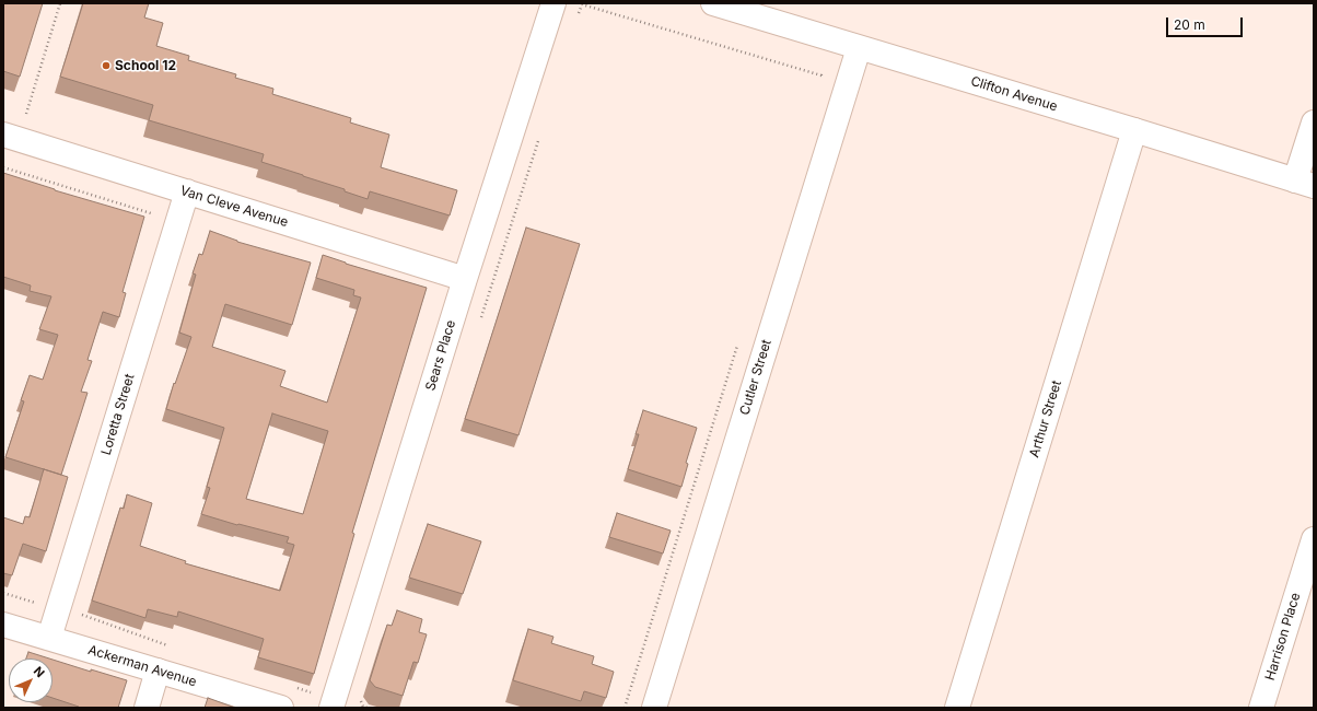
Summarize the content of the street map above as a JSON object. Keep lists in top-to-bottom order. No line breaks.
{"streets":{"street":["Clifton Avenue","Van Cleve Avenue","Sears Place","Cutler Street","Loretta Street","Arthur Street","Harrison Place","Ackerman Avenue"]},"crossings":[["Clifton Avenue","Cutler Street"],["Clifton Avenue","Arthur Street"],["Van Cleve Avenue","Sears Place"],["Van Cleve Avenue","Loretta Street"],["Loretta Street","Ackerman Avenue"]],"places":["School 12"],"scale_bar":"20 m","north":"top right"}
